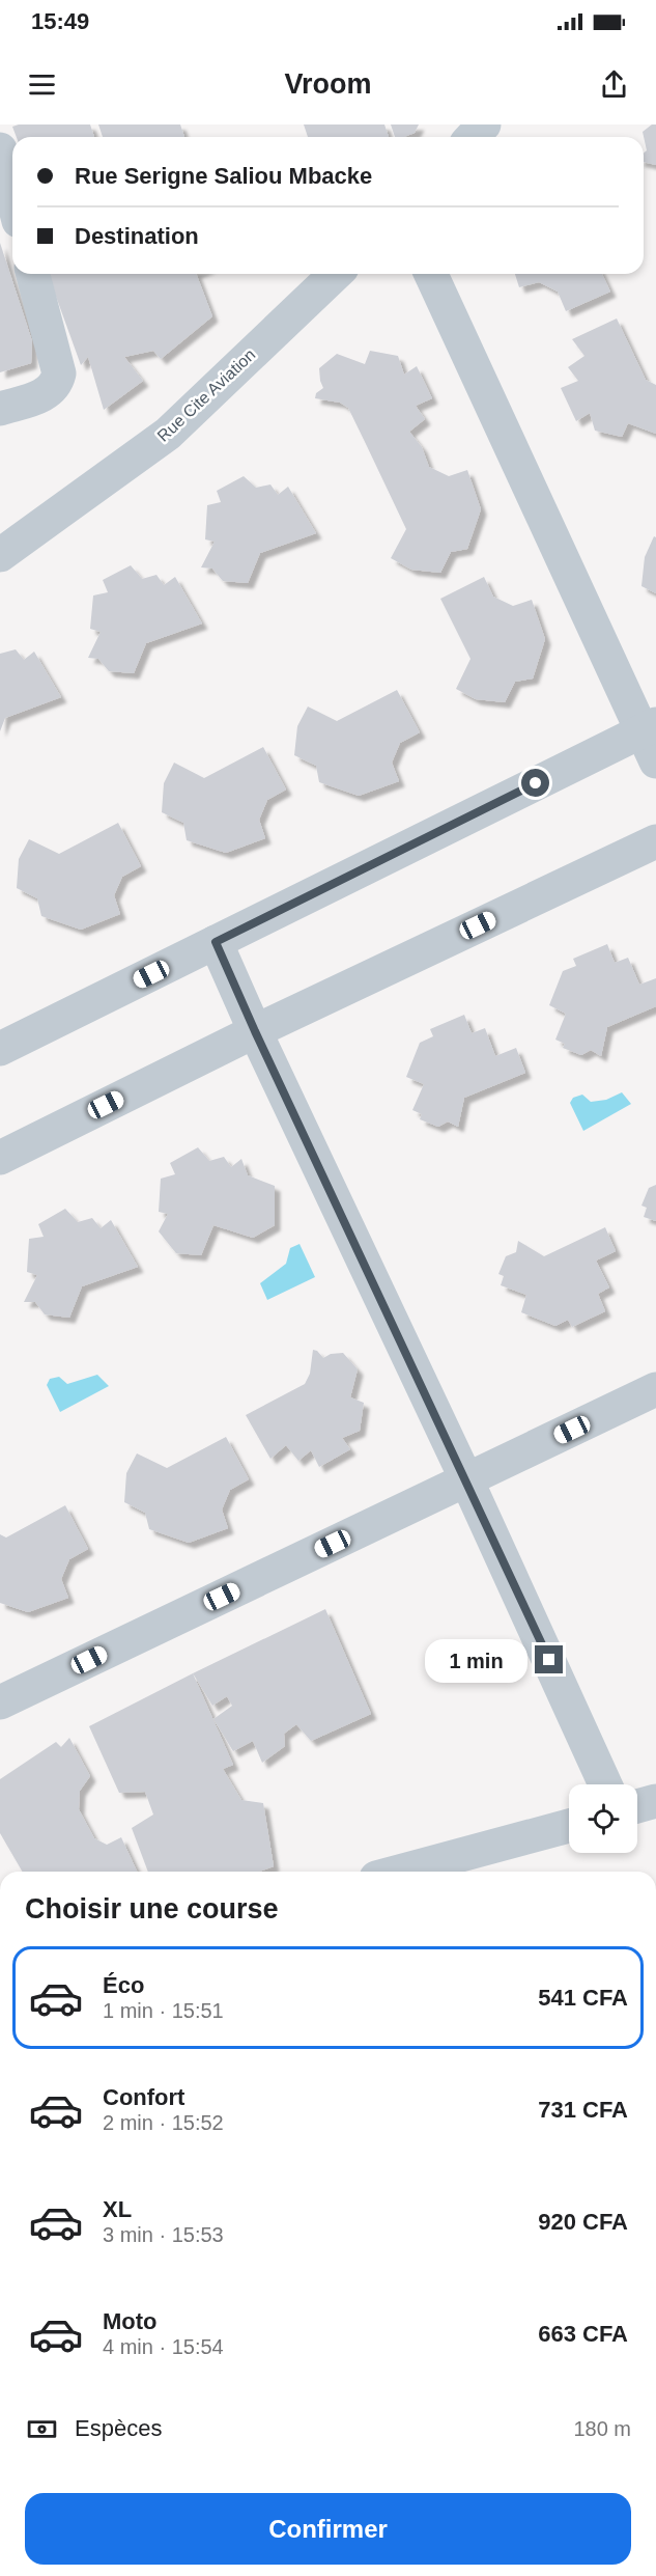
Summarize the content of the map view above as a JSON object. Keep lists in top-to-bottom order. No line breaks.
{"streets":{"street":["Rue Cite Aviation"]},"page":{"status":"15:49","header":"Vroom","banner":["Rue Serigne Saliou Mbacke","Destination"],"bubble":"1 min","heading":"Choisir une course","list":[{"name":"Éco","note":"1 min · 15:51","value":"541 CFA"},{"name":"Confort","note":"2 min · 15:52","value":"731 CFA"},{"name":"XL","note":"3 min · 15:53","value":"920 CFA"},{"name":"Moto","note":"4 min · 15:54","value":"663 CFA"}],"pay":["Espèces","180 m"],"buttons":"Confirmer"}}
